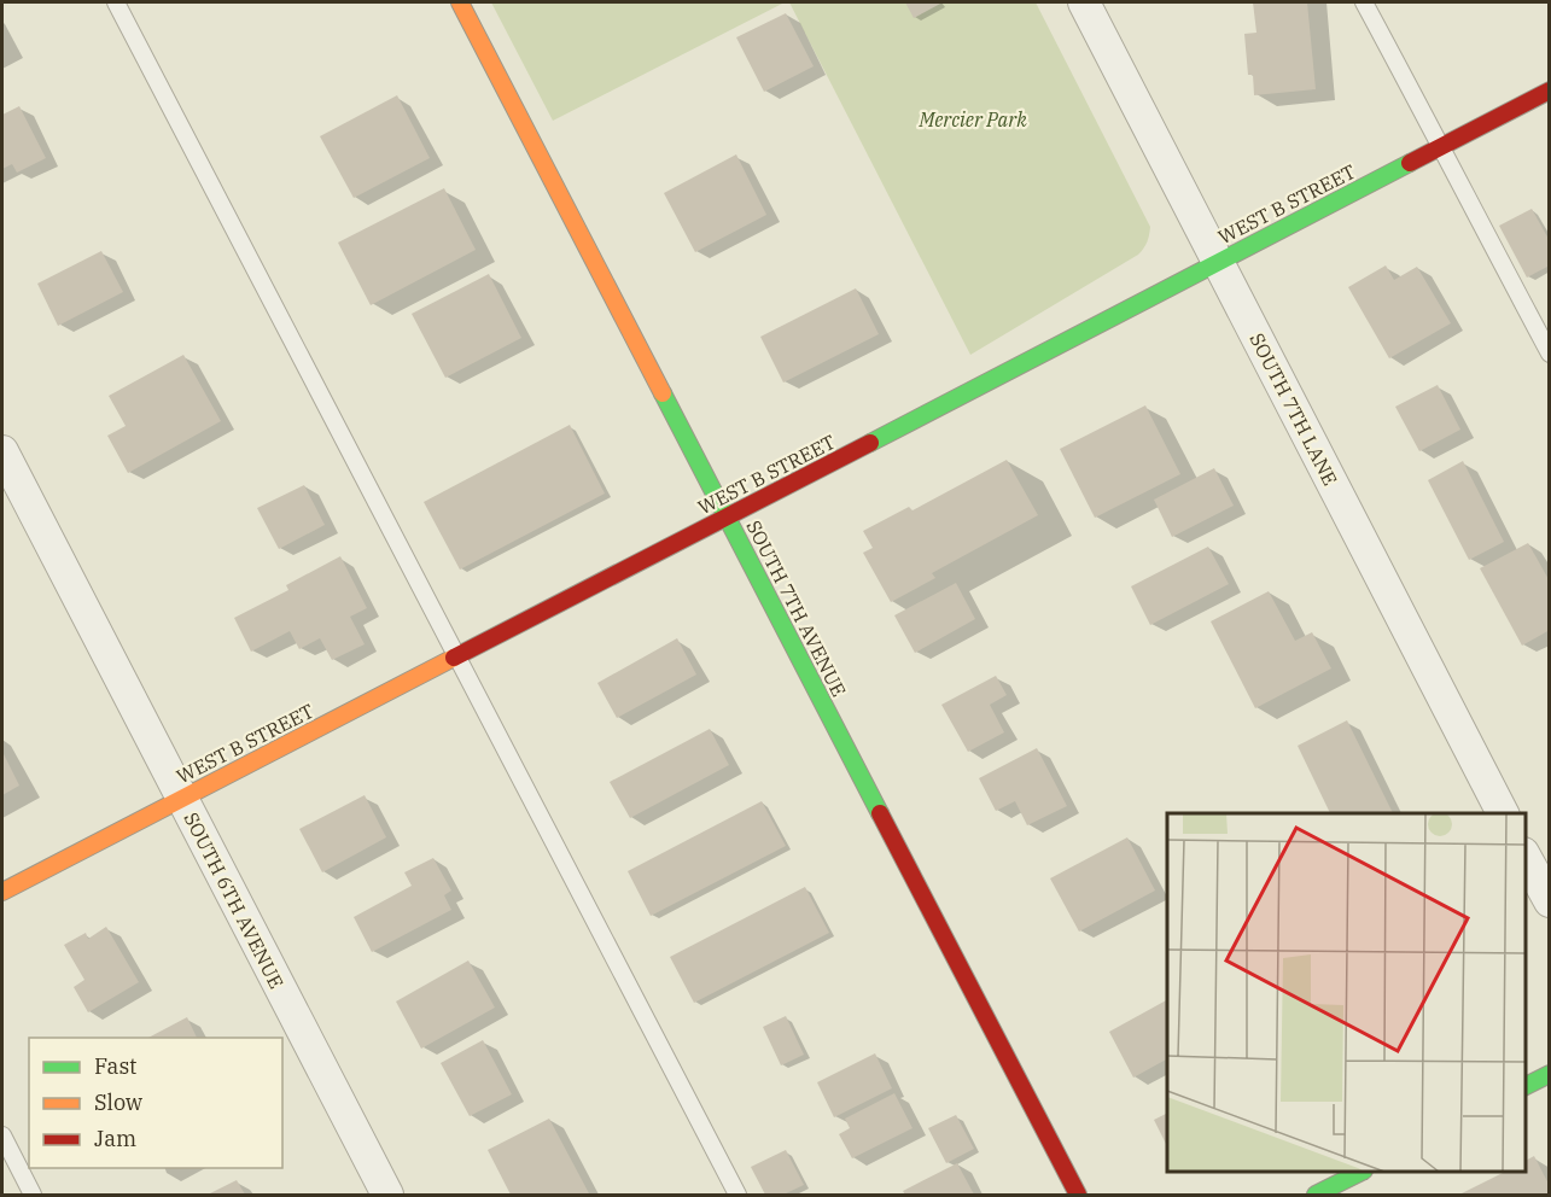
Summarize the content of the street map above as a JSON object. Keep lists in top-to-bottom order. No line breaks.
{"streets":{"street":["WEST B STREET","SOUTH 7TH LANE","SOUTH 7TH AVENUE","SOUTH 6TH AVENUE"]},"crossings":[["WEST B STREET","SOUTH 7TH LANE"],["WEST B STREET","SOUTH 7TH AVENUE"],["WEST B STREET","SOUTH 6TH AVENUE"]],"parks":["Mercier Park"],"legend":["Fast","Slow","Jam"]}
